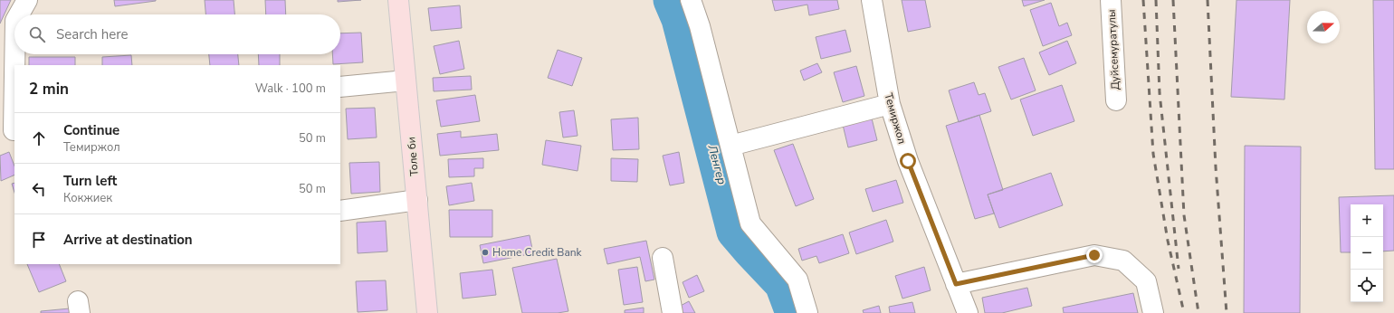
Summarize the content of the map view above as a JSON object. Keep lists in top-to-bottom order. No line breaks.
{"streets":{"main road":["Толе би"],"street":["Дуйсемуратулы","Темиржол"]},"water":["Ленгер"],"places":["Home Credit Bank"],"north":"right","page":{"search":"Search here","heading":["2 min","Walk · 100 m"],"list":[["Continue","Темиржол","50 m"],["Turn left","Кокжиек","50 m"],"Arrive at destination"],"map_buttons":["+","−"]}}
